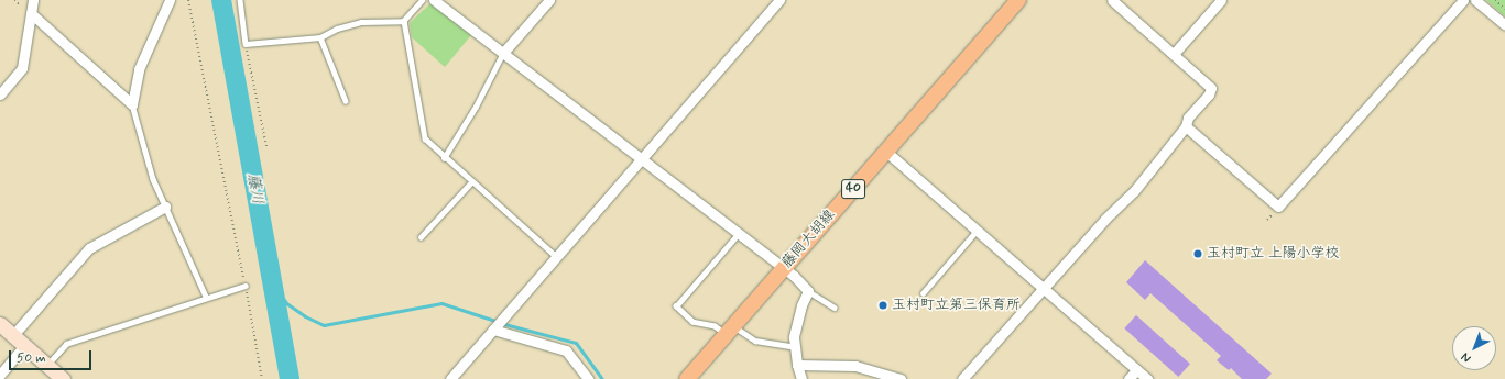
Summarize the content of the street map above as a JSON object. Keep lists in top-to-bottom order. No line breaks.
{"streets":{"main road":["40","藤岡大胡線"]},"water":["藤川"],"places":["玉村町立 上陽小学校","玉村町立第三保育所"],"scale_bar":"50 m","north":"bottom left"}
